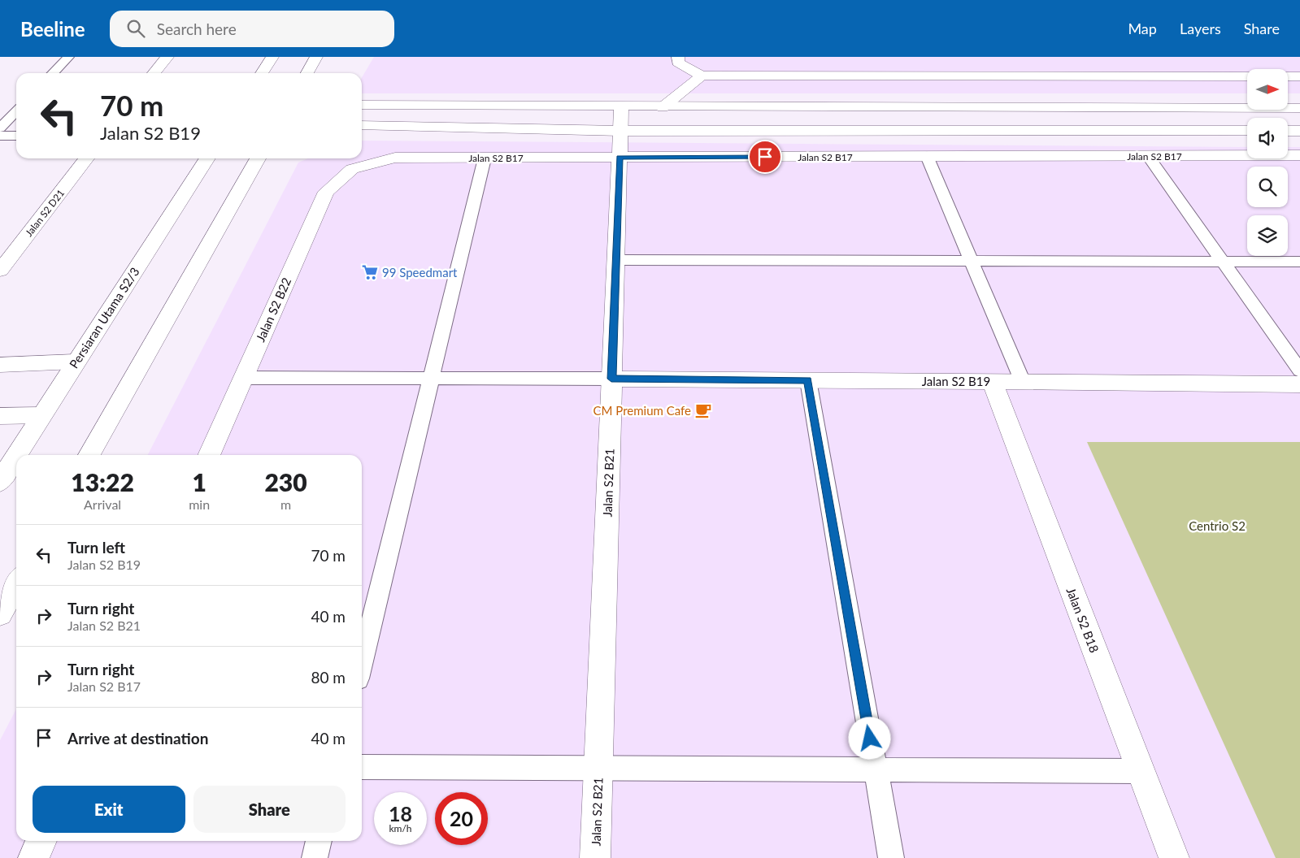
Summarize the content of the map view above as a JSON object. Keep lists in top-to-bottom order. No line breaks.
{"streets":{"street":["Jalan S2 B17","Jalan S2 D21","Jalan S2 B22","Persiaran Utama S2/3","Jalan S2 B19","Jalan S2 B21","Jalan S2 B18"]},"crossings":[["Jalan S2 B17","Jalan S2 B22"],["Jalan S2 B17","Jalan S2 B21"],["Jalan S2 B19","Jalan S2 B21"],["Jalan S2 B19","Jalan S2 B18"]],"parks":["Centrio S2"],"places":{"supermarket":["99 Speedmart"],"cafe":["CM Premium Cafe"]},"north":"right","page":{"header":"Beeline","search":"Search here","nav":["Map","Layers","Share"],"turn":["70 m","Jalan S2 B19"],"eta":["13:22","Arrival","1","min","230","m"],"list":[{"name":"Turn left","note":"Jalan S2 B19","value":"70 m"},{"name":"Turn right","note":"Jalan S2 B21","value":"40 m"},{"name":"Turn right","note":"Jalan S2 B17","value":"80 m"},{"name":"Arrive at destination","value":"40 m"}],"buttons":["Exit","Share"],"speed":"18 km/h","limit":"20"}}
